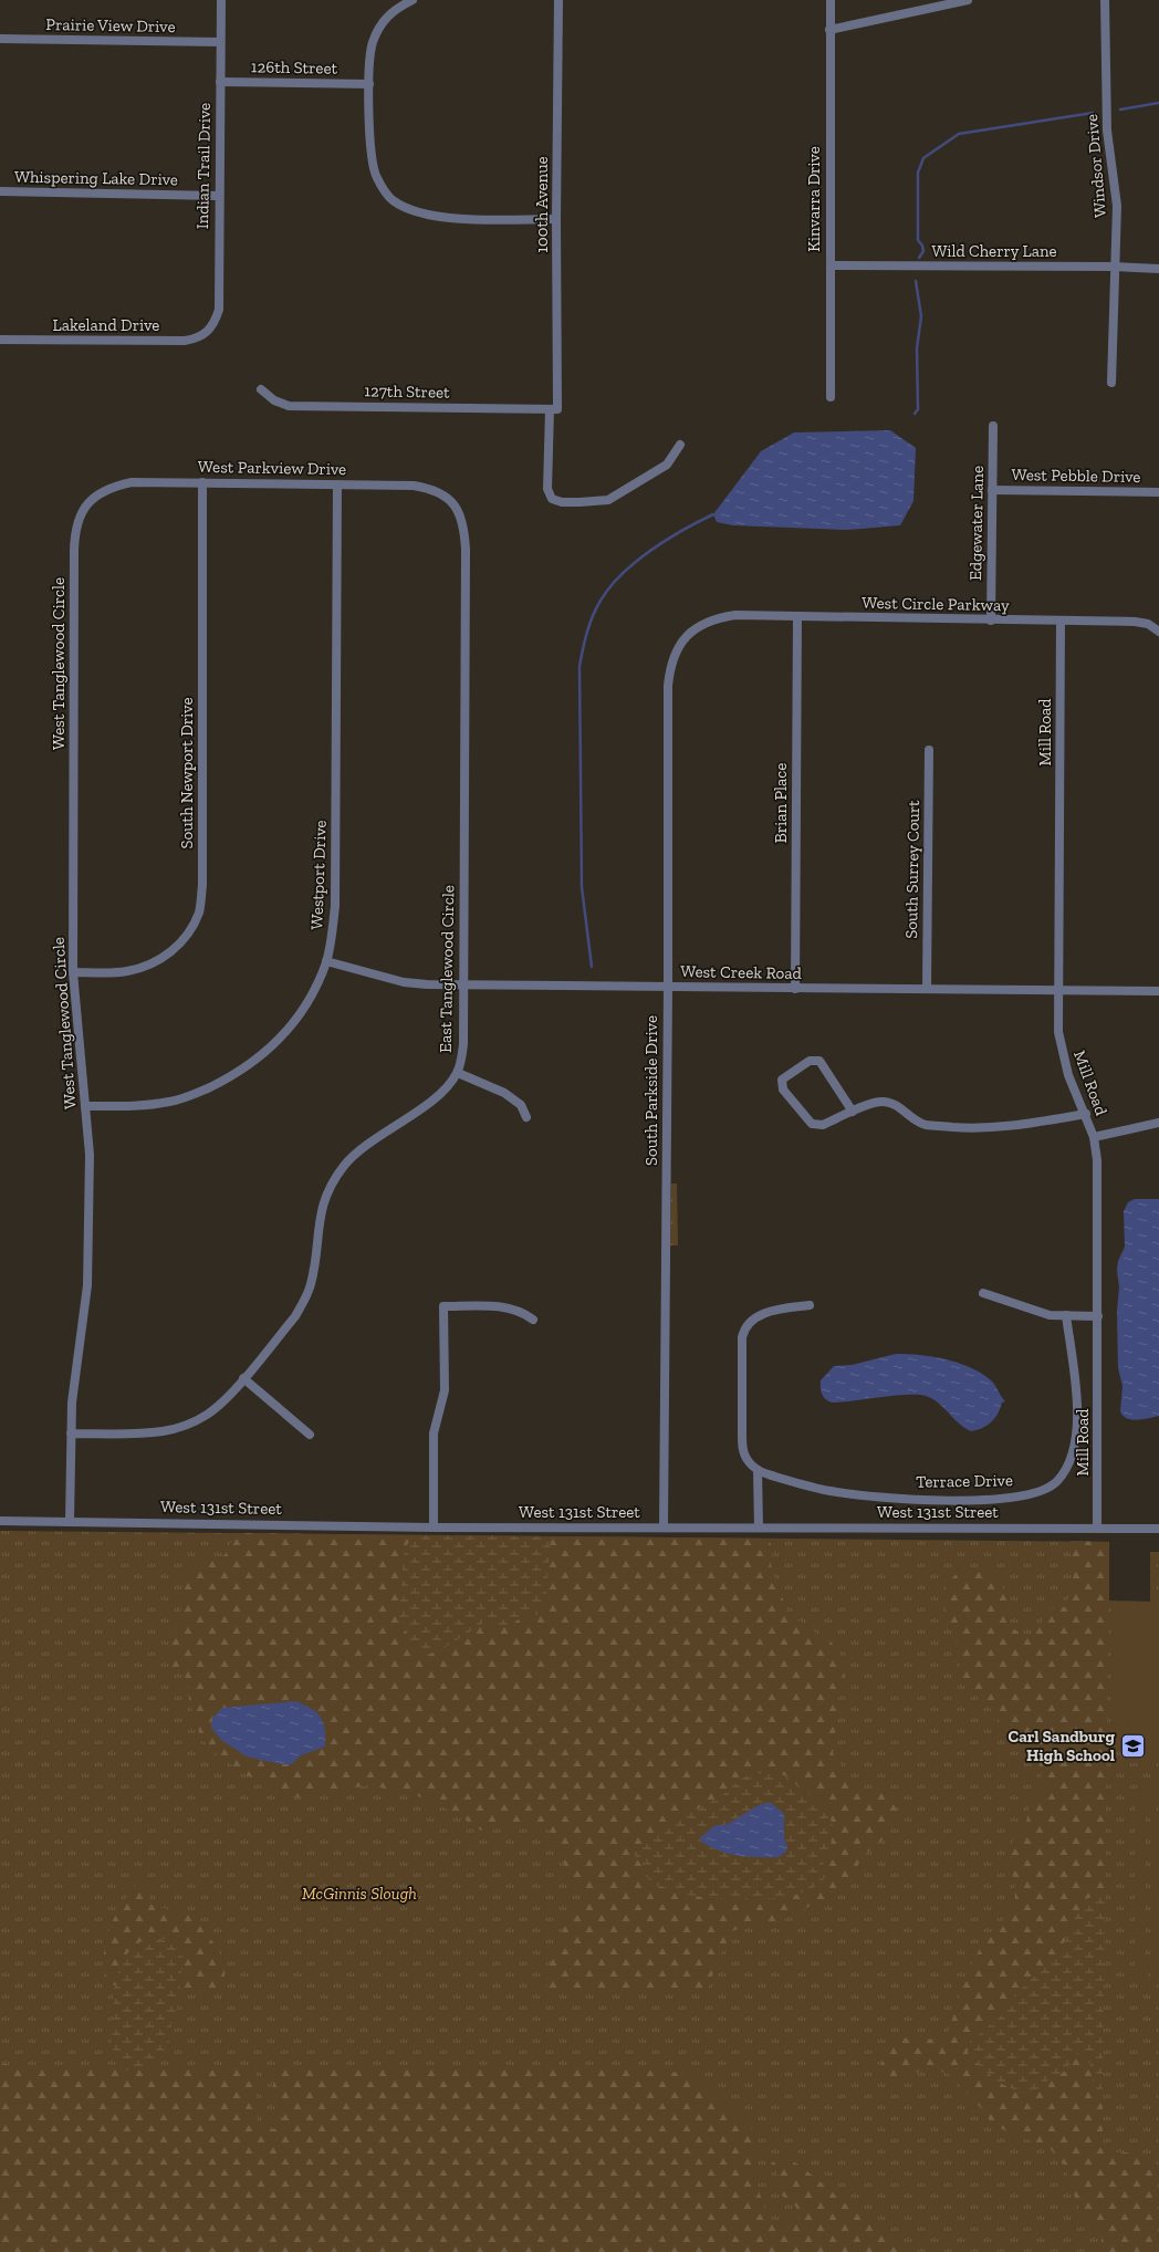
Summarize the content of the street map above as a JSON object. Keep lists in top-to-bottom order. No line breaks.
{"streets":{"street":["Prairie View Drive","126th Street","Indian Trail Drive","Windsor Drive","Whispering Lake Drive","Kinvarra Drive","100th Avenue","Wild Cherry Lane","Lakeland Drive","127th Street","West Parkview Drive","West Pebble Drive","Edgewater Lane","West Circle Parkway","West Tanglewood Circle","Mill Road","South Newport Drive","Brian Place","South Surrey Court","Westport Drive","East Tanglewood Circle","West Creek Road","South Parkside Drive","Terrace Drive","West 131st Street"]},"crossings":[["Prairie View Drive","Indian Trail Drive"],["126th Street","Indian Trail Drive"],["Indian Trail Drive","Whispering Lake Drive"],["Indian Trail Drive","Lakeland Drive"],["Windsor Drive","Wild Cherry Lane"],["Kinvarra Drive","Wild Cherry Lane"],["100th Avenue","127th Street"],["West Parkview Drive","West Tanglewood Circle"],["West Parkview Drive","South Newport Drive"],["West Parkview Drive","Westport Drive"],["West Parkview Drive","East Tanglewood Circle"],["West Pebble Drive","Edgewater Lane"],["Edgewater Lane","West Circle Parkway"],["West Circle Parkway","Mill Road"],["West Circle Parkway","Brian Place"],["West Circle Parkway","South Parkside Drive"],["West Tanglewood Circle","South Newport Drive"],["West Tanglewood Circle","Westport Drive"],["West Tanglewood Circle","East Tanglewood Circle"],["West Tanglewood Circle","West 131st Street"],["Mill Road","West Creek Road"],["Mill Road","West 131st Street"],["Brian Place","West Creek Road"],["South Surrey Court","West Creek Road"],["Westport Drive","West Creek Road"],["East Tanglewood Circle","West Creek Road"],["West Creek Road","South Parkside Drive"],["South Parkside Drive","West 131st Street"]],"parks":["McGinnis Slough"],"places":{"school or university":["Carl Sandburg High School"]}}
